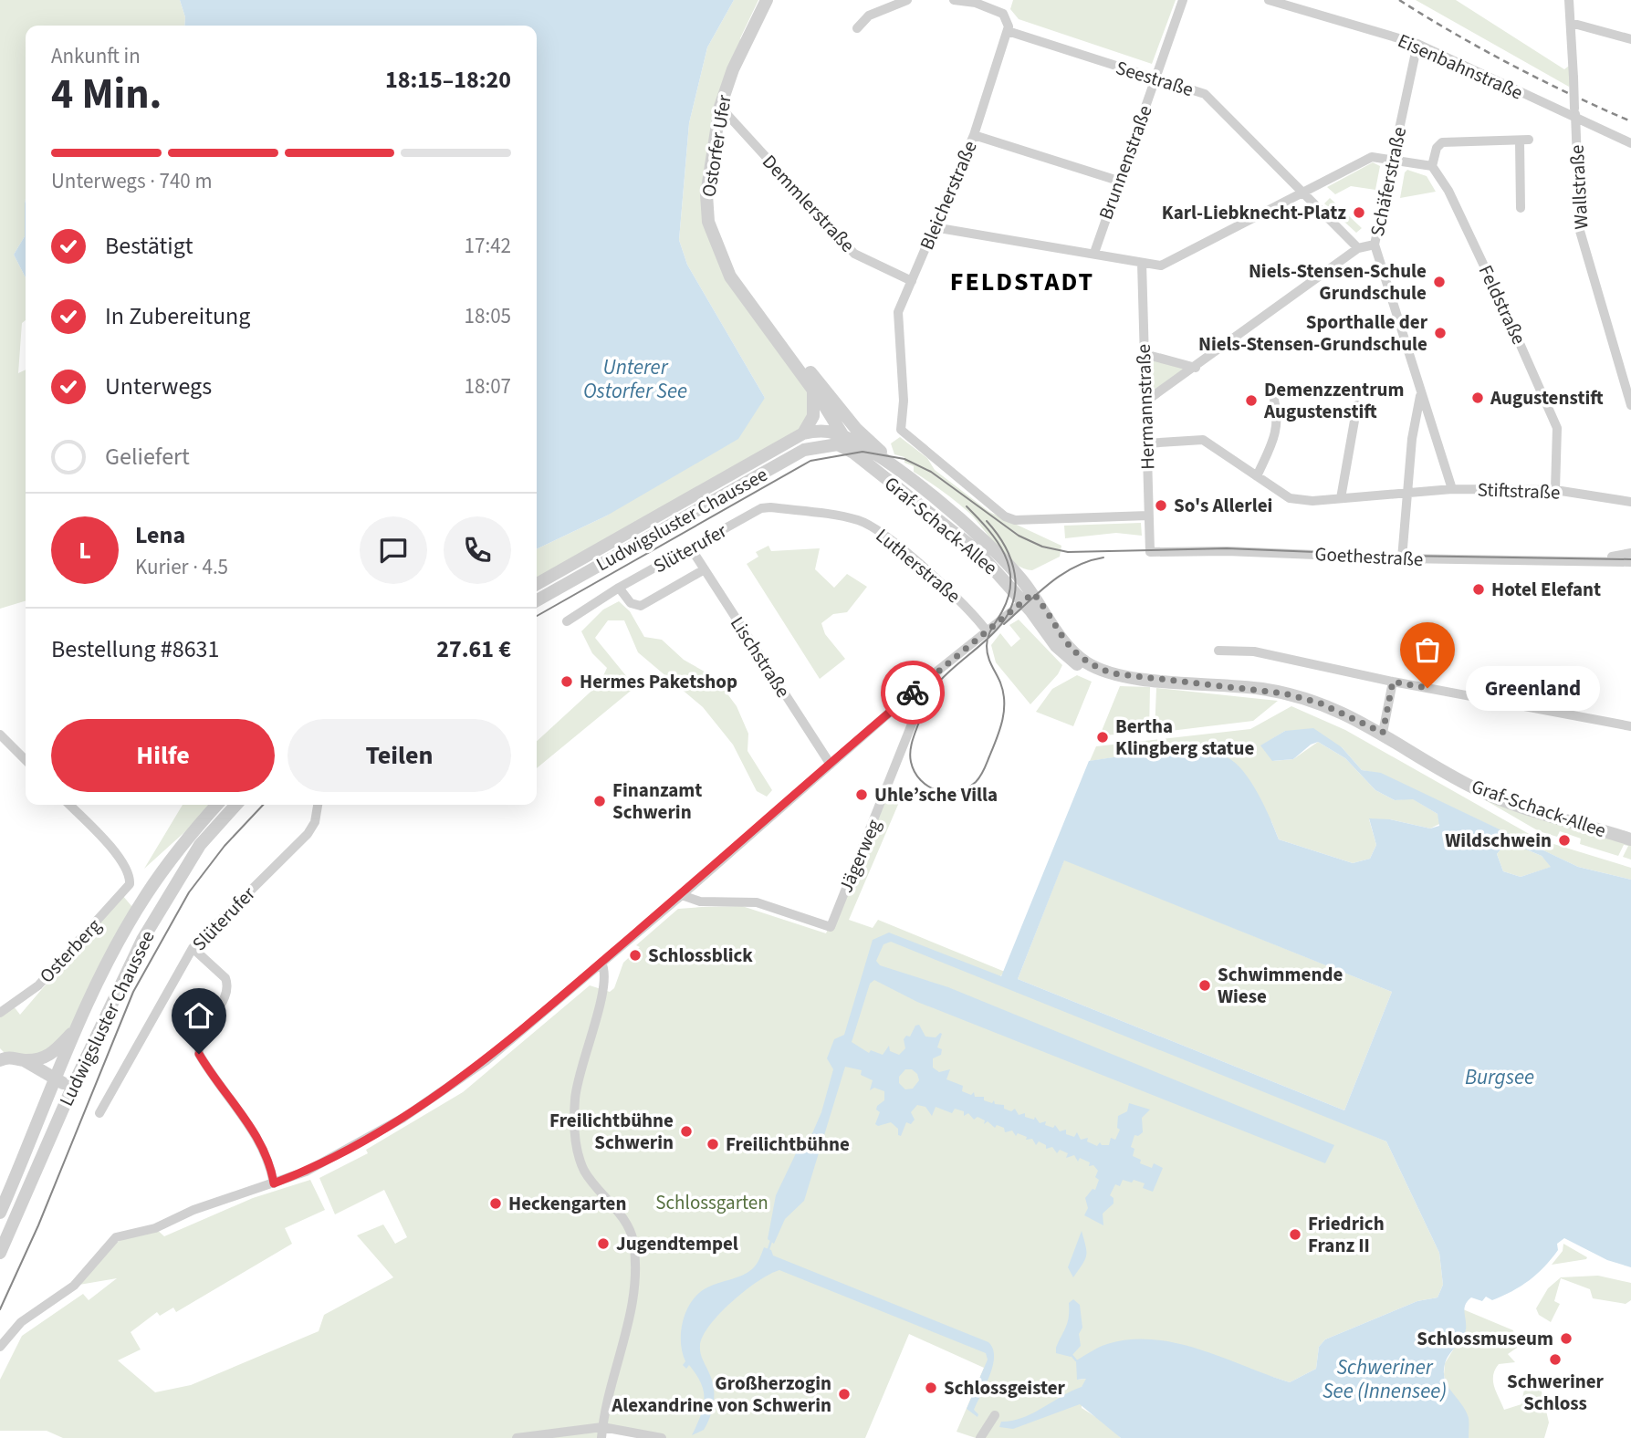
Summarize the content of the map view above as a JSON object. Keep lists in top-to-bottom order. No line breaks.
{"streets":{"street":["Eisenbahnstraße","Seestraße","Ostorfer Ufer","Brunnenstraße","Schäferstraße","Wallstraße","Bleicherstraße","Demmlerstraße","Feldstraße","Hermannstraße","Stiftstraße","Ludwigsluster Chaussee","Graf-Schack-Allee","Slüterufer","Goethestraße","Lutherstraße","Lischstraße","Jägerweg","Osterberg"]},"crossings":[["Eisenbahnstraße","Schäferstraße"],["Eisenbahnstraße","Wallstraße"],["Seestraße","Brunnenstraße"],["Seestraße","Bleicherstraße"],["Ostorfer Ufer","Demmlerstraße"],["Ostorfer Ufer","Graf-Schack-Allee"],["Schäferstraße","Stiftstraße"],["Schäferstraße","Goethestraße"],["Bleicherstraße","Demmlerstraße"],["Bleicherstraße","Hermannstraße"],["Feldstraße","Stiftstraße"],["Hermannstraße","Stiftstraße"],["Hermannstraße","Goethestraße"],["Ludwigsluster Chaussee","Graf-Schack-Allee"],["Slüterufer","Lutherstraße"],["Slüterufer","Lischstraße"]],"districts":["FELDSTADT"],"water":["Unterer Ostorfer See","Burgsee","Schweriner See (Innensee)"],"parks":["Schlossgarten"],"places":["Karl-Liebknecht-Platz","Niels-Stensen-Schule Grundschule","Sporthalle der Niels-Stensen-Grundschule","Augustenstift","Demenzzentrum Augustenstift","So's Allerlei","Hotel Elefant","Hermes Paketshop","Greenland","Bertha Klingberg statue","Uhle’sche Villa","Finanzamt Schwerin","Wildschwein","Schlossblick","Schwimmende Wiese","Freilichtbühne Schwerin","Freilichtbühne","Heckengarten","Friedrich Franz II","Jugendtempel","Schlossmuseum","Schweriner Schloss","Schlossgeister","Großherzogin Alexandrine von Schwerin"],"page":{"heading":["4 Min.","Ankunft in","18:15–18:20"],"panel":["Lena","Kurier · 4.5","Bestellung #8631","27.61 €"],"bar":"Unterwegs · 740 m","list":[["Bestätigt","17:42"],["In Zubereitung","18:05"],["Unterwegs","18:07"],"Geliefert"],"round":"L","bubble":"Greenland","buttons":["Hilfe","Teilen"]}}
